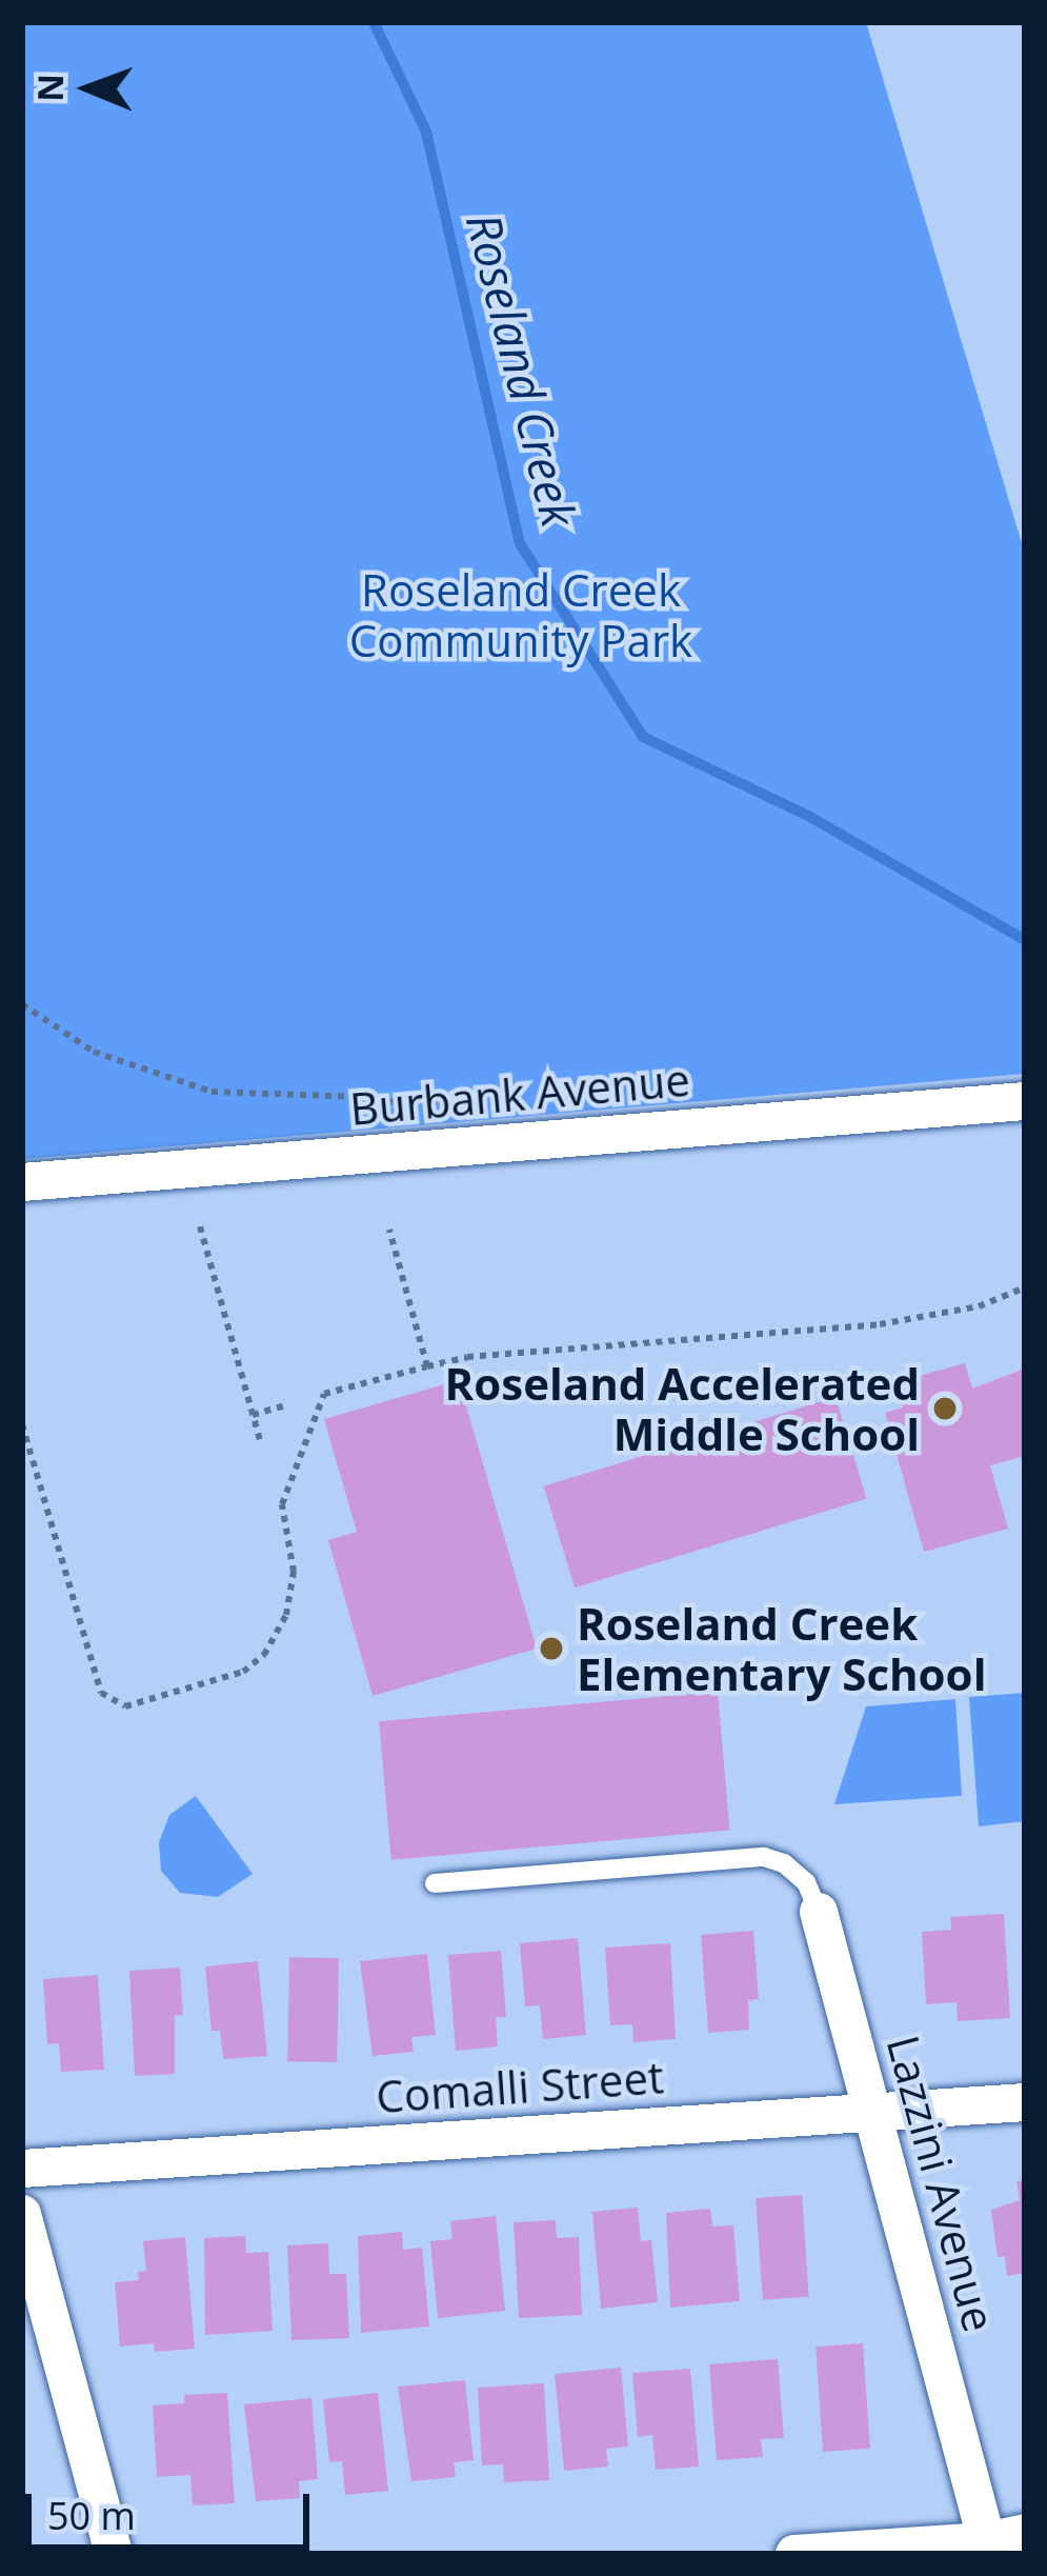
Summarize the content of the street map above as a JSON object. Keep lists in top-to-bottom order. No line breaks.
{"streets":{"street":["Burbank Avenue","Comalli Street","Lazzini Avenue"]},"crossings":[["Comalli Street","Lazzini Avenue"]],"water":["Roseland Creek"],"parks":["Roseland Creek Community Park"],"places":["Roseland Accelerated Middle School","Roseland Creek Elementary School"],"scale_bar":"50 m","north":"left"}
